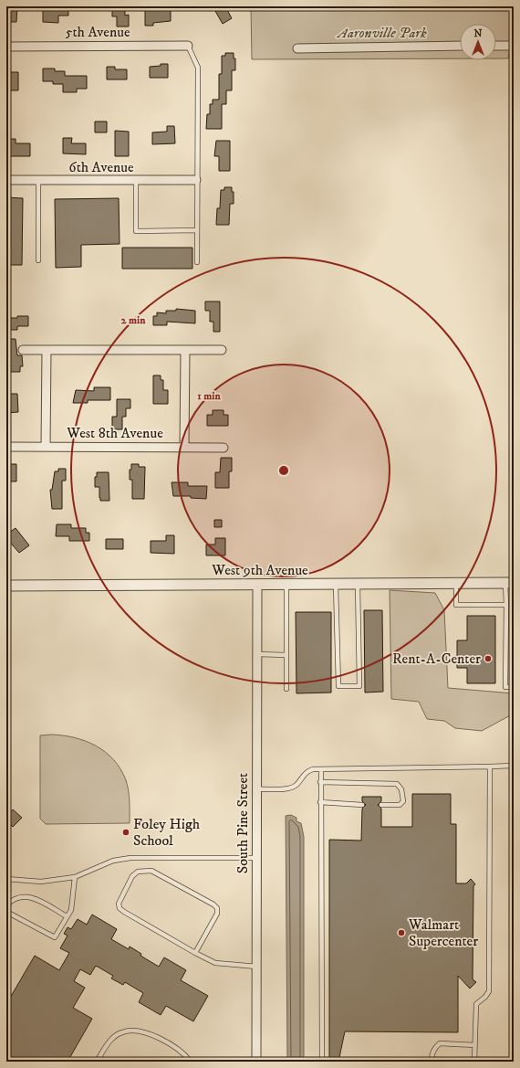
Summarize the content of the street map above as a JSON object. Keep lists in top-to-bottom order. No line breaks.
{"streets":{"street":["5th Avenue","6th Avenue","West 8th Avenue","West 9th Avenue","South Pine Street"]},"crossings":[["West 9th Avenue","South Pine Street"]],"parks":["Aaronville Park"],"places":["Rent-A-Center","Foley High School","Walmart Supercenter"],"north":"top","rings":["2 min","1 min"]}
